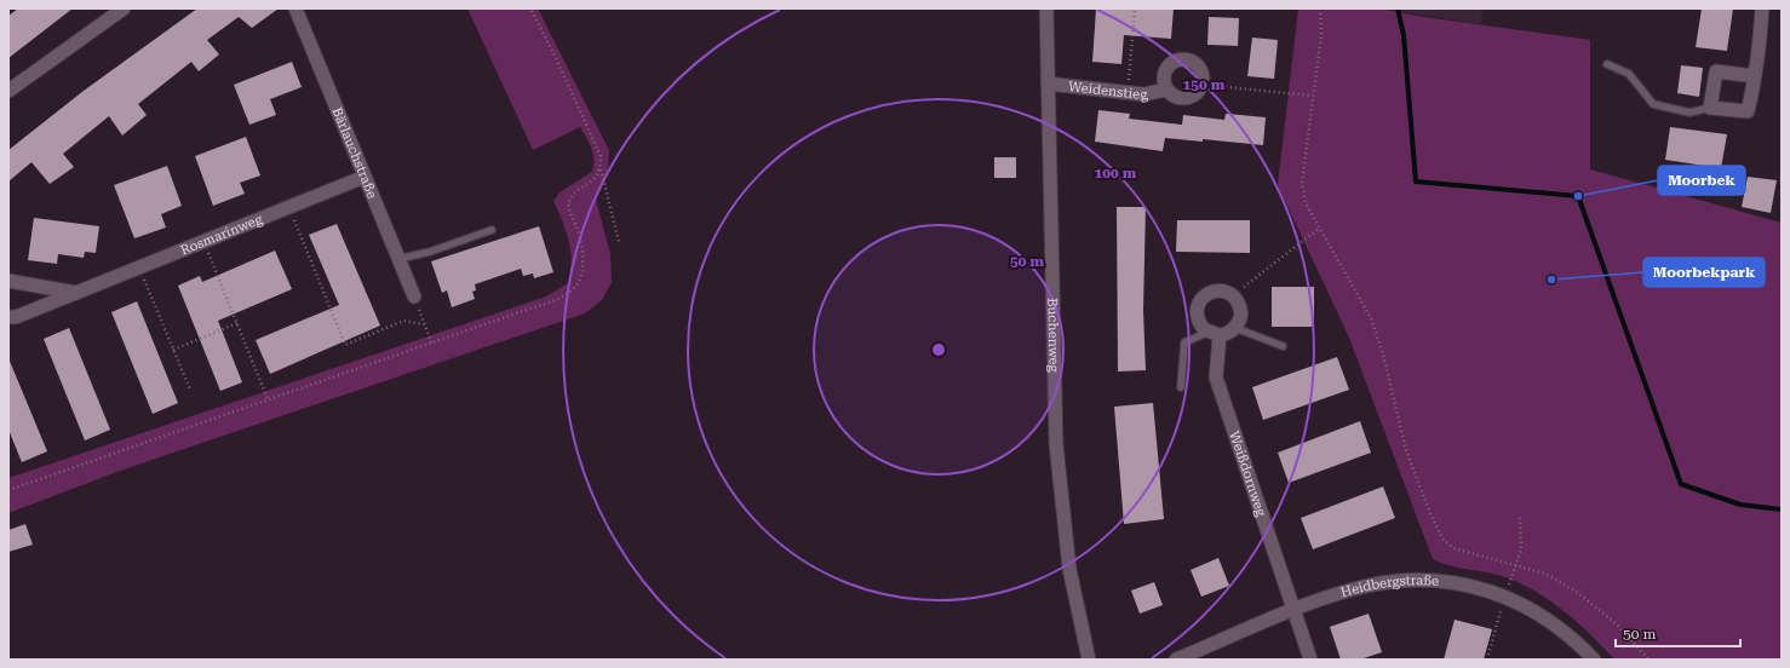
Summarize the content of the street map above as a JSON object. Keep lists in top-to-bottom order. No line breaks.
{"streets":{"street":["Weidenstieg","Bärlauchstraße","Rosmarinweg","Buchenweg","Weißdornweg","Heidbergstraße"]},"crossings":[["Weidenstieg","Buchenweg"],["Bärlauchstraße","Rosmarinweg"],["Weißdornweg","Heidbergstraße"]],"places":["Moorbek","Moorbekpark"],"scale_bar":"50 m","rings":["150 m","100 m","50 m"]}
